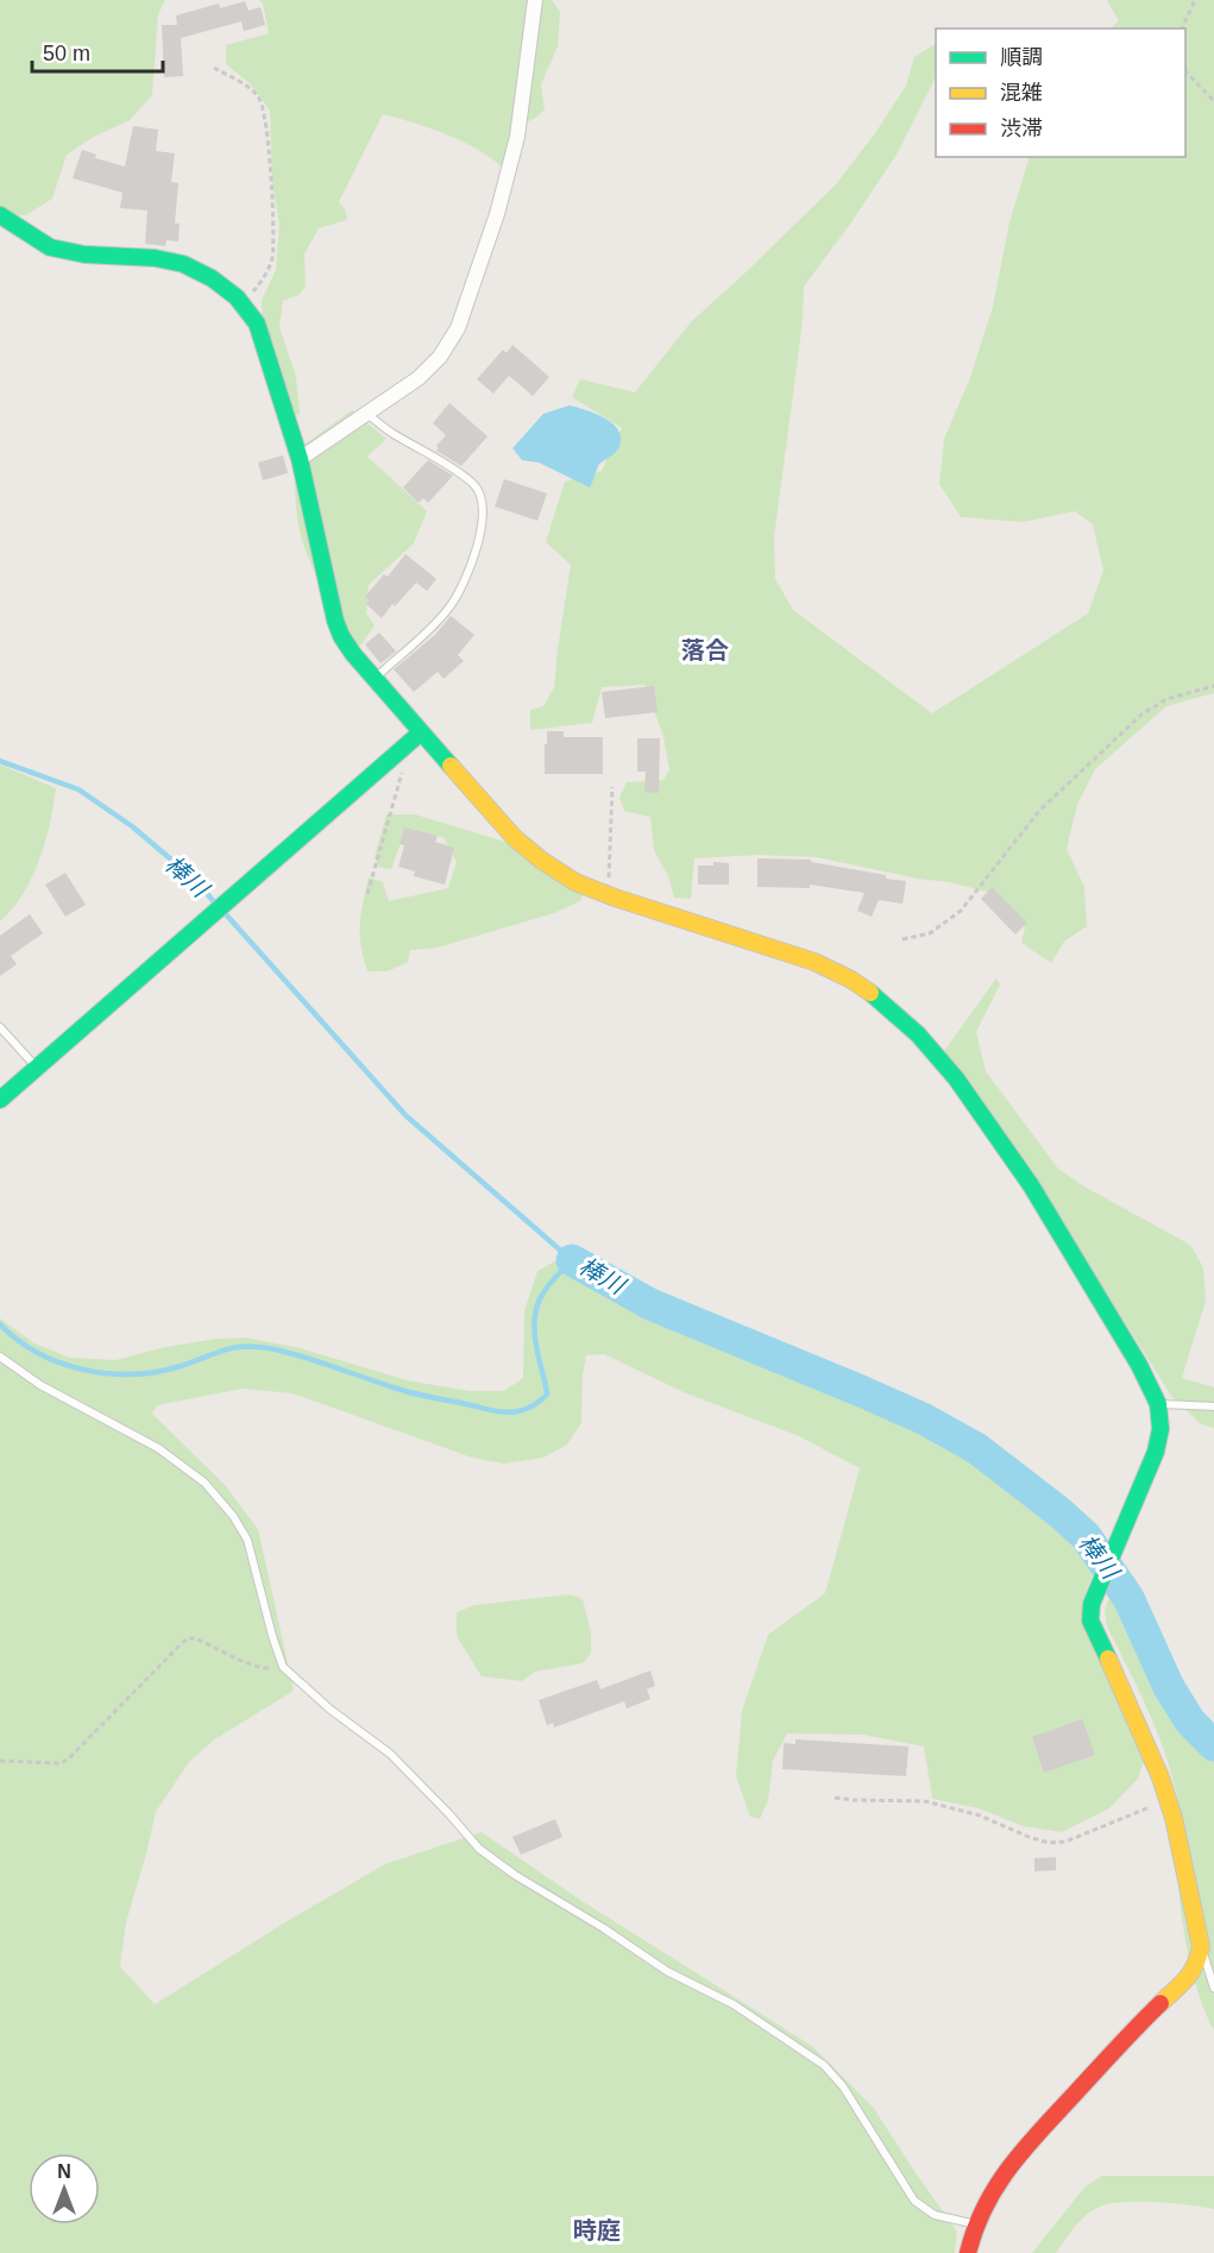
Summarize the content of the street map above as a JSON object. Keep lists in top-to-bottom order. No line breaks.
{"districts":["落合","時庭"],"water":["棒川"],"legend":["順調","混雑","渋滞"],"scale_bar":"50 m","north":"top"}
